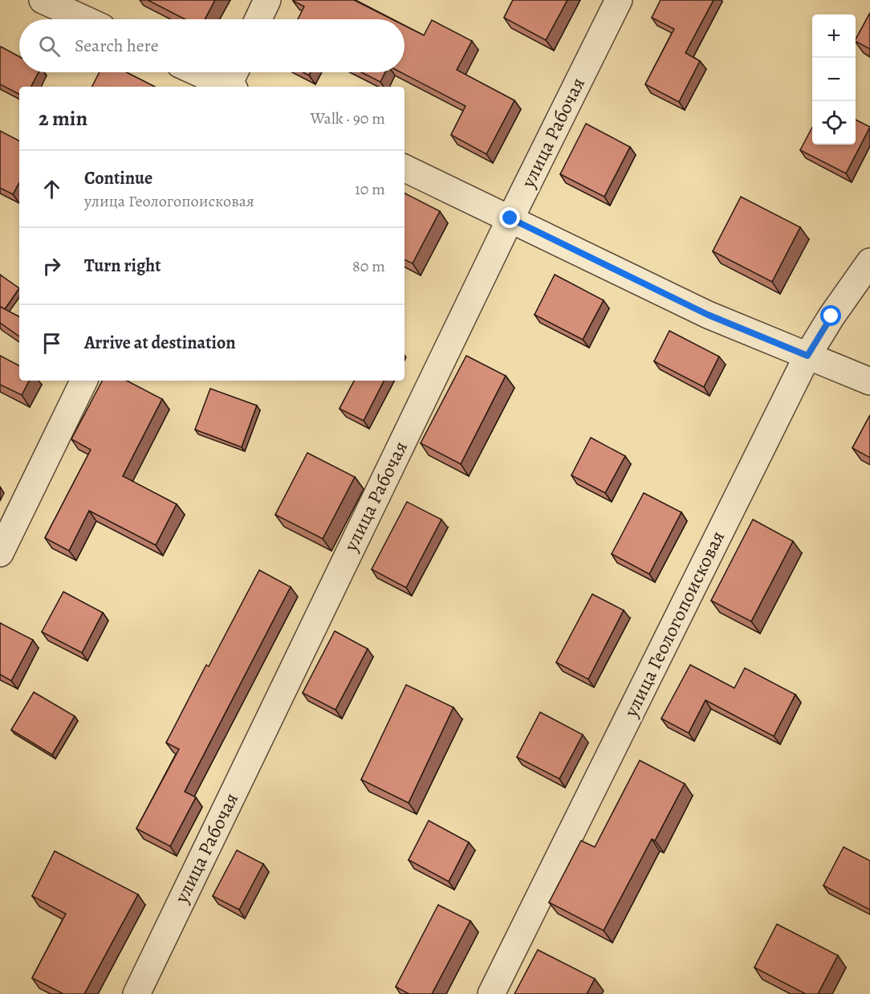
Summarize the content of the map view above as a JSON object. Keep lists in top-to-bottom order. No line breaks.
{"streets":{"street":["улица Рабочая","улица Геологопоисковая"]},"page":{"map_buttons":["+","−"],"search":"Search here","heading":["2 min","Walk · 90 m"],"list":[["Continue","улица Геологопоисковая","10 m"],["Turn right","80 m"],"Arrive at destination"]}}
